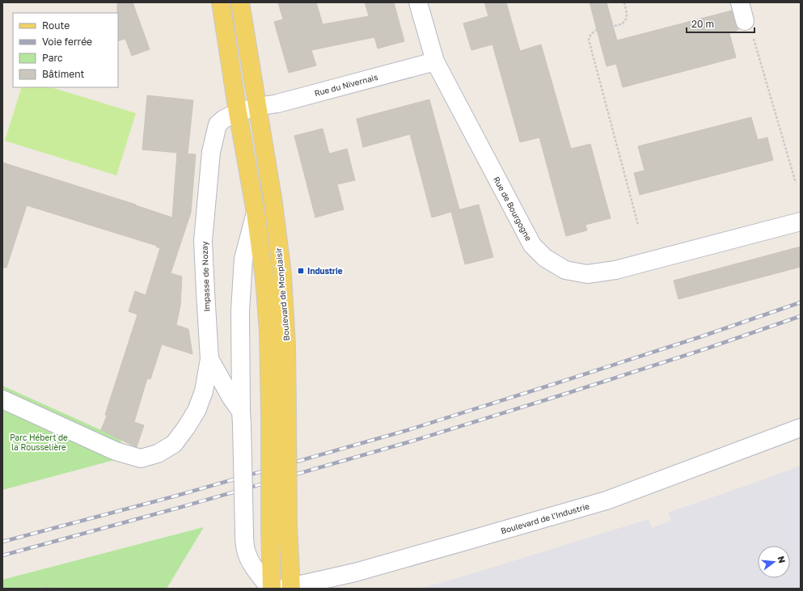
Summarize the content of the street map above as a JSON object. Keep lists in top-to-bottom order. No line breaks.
{"streets":{"main road":["Boulevard de Monplaisir"],"street":["Rue du Nivernais","Rue de Bourgogne","Impasse de Nozay","Boulevard de l'Industrie"]},"crossings":[["Rue du Nivernais","Rue de Bourgogne"],["Rue du Nivernais","Impasse de Nozay"],["Rue du Nivernais","Boulevard de Monplaisir"],["Impasse de Nozay","Boulevard de Monplaisir"],["Boulevard de Monplaisir","Boulevard de l'Industrie"]],"parks":["Parc Hébert de la Rousselière"],"places":{"transit":["Industrie"]},"legend":["Route","Voie ferrée","Parc","Bâtiment"],"scale_bar":"20 m","north":"right"}
